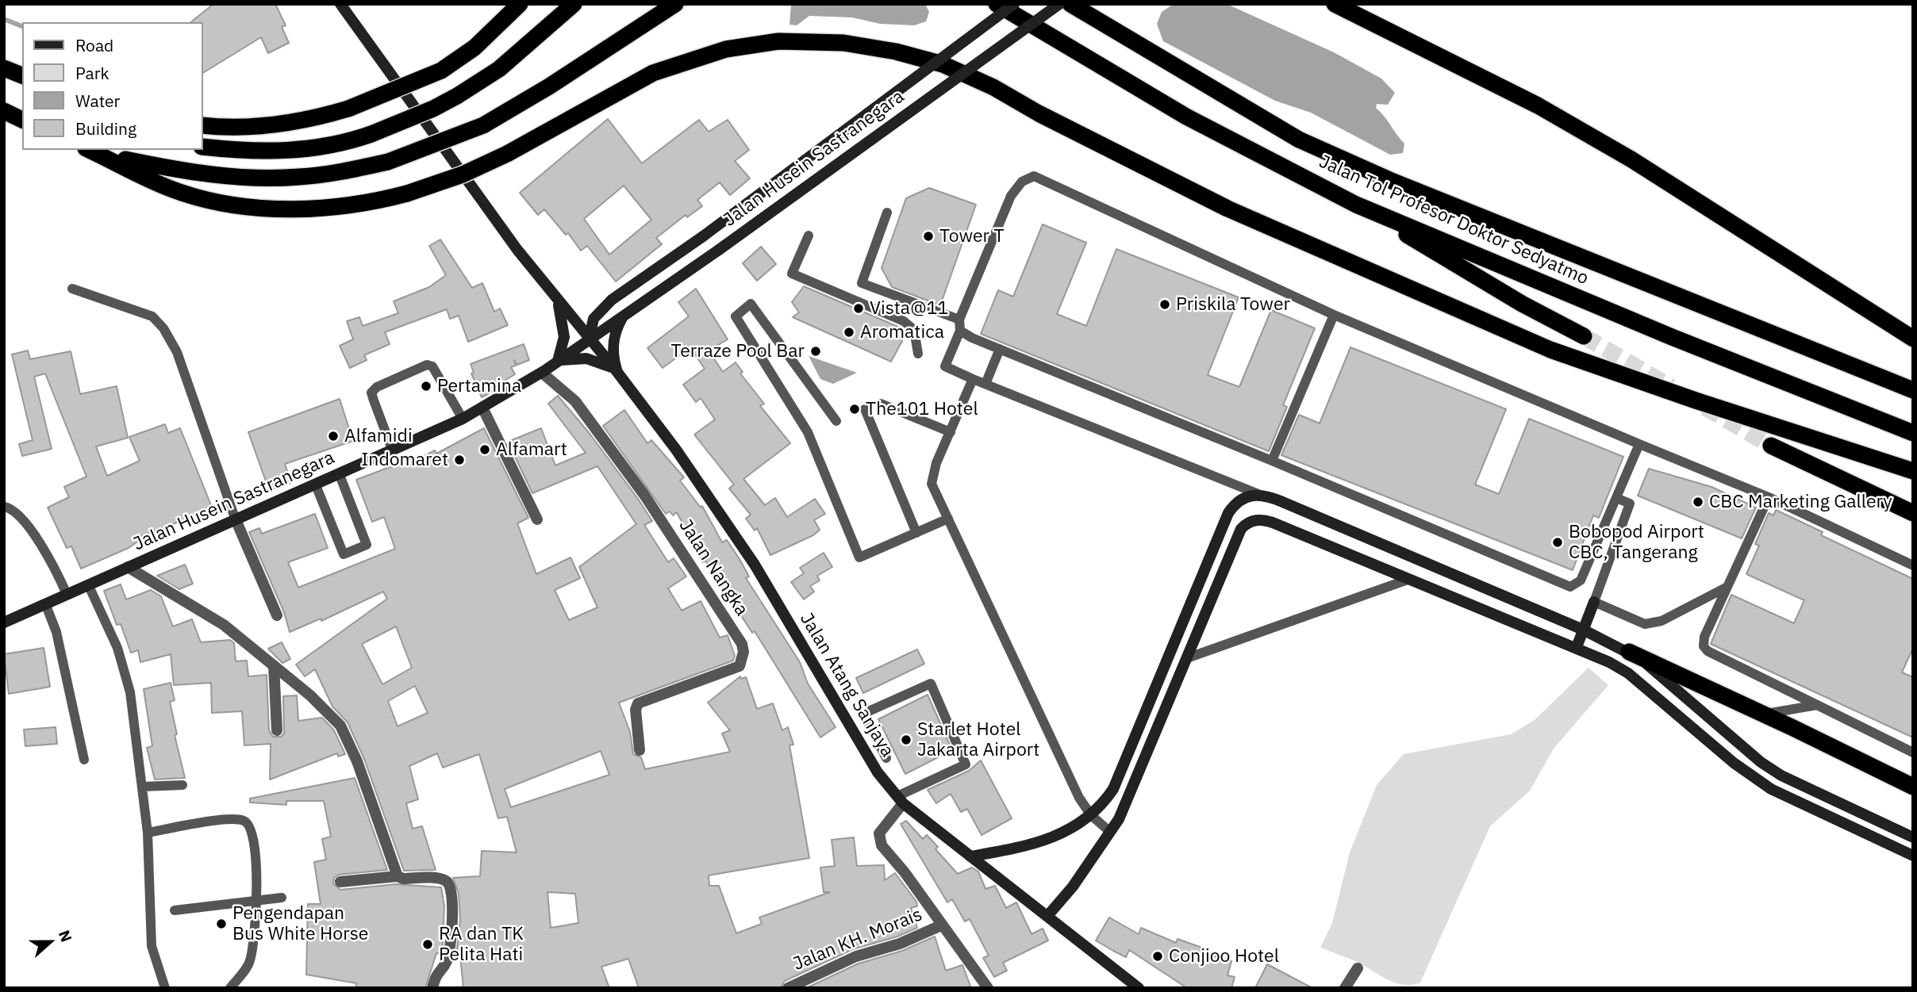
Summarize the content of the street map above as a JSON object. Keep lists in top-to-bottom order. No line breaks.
{"streets":{"highway":["Jalan Tol Profesor Doktor Sedyatmo"],"main road":["Jalan Husein Sastranegara","Jalan Atang Sanjaya"],"street":["Jalan Nangka","Jalan KH. Morais"]},"crossings":[["Jalan Husein Sastranegara","Jalan Nangka"],["Jalan Husein Sastranegara","Jalan Atang Sanjaya"]],"places":["Tower T","Priskila Tower","Vista@11","Aromatica","Terraze Pool Bar","Pertamina","The101 Hotel","Alfamidi","Alfamart","Indomaret","CBC Marketing Gallery","Bobopod Airport CBC, Tangerang","Starlet Hotel Jakarta Airport","Pengendapan Bus White Horse","RA dan TK Pelita Hati","Conjioo Hotel"],"legend":["Road","Park","Water","Building"],"north":"right"}
